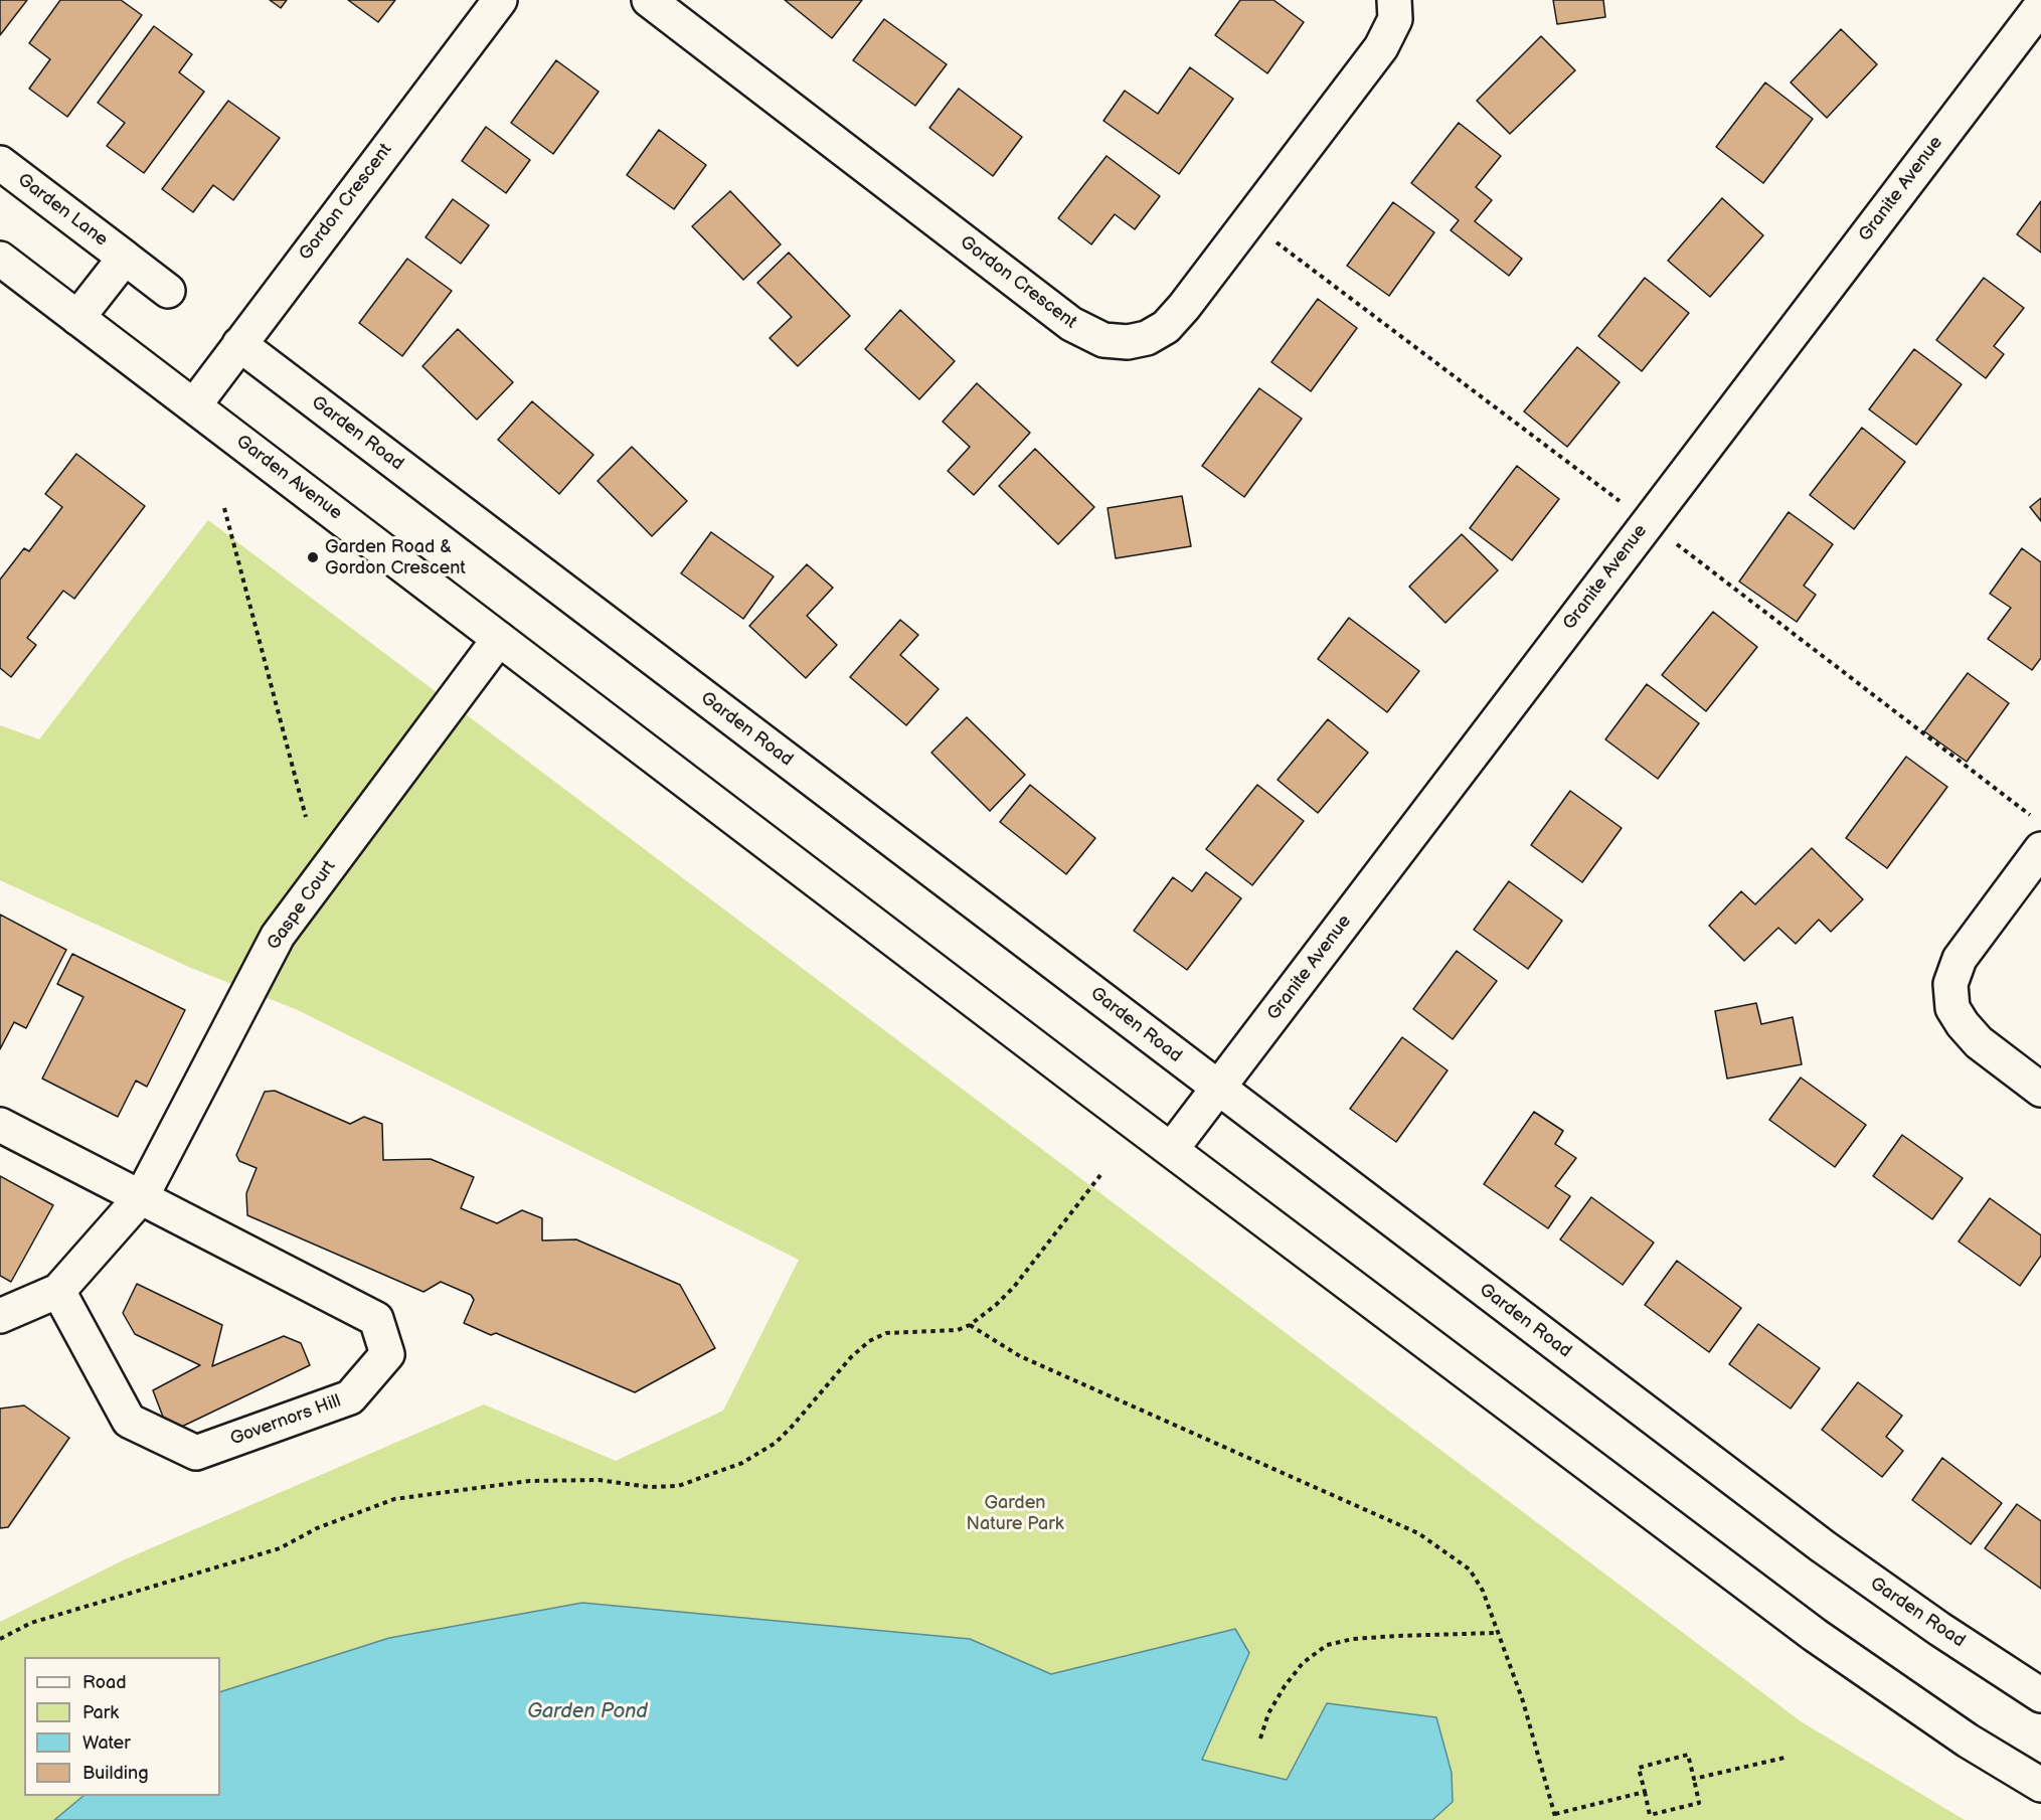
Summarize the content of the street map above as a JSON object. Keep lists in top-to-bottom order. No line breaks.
{"streets":{"street":["Granite Avenue","Gordon Crescent","Garden Lane","Garden Road","Garden Avenue","Gaspe Court","Governors Hill"]},"crossings":[["Granite Avenue","Garden Road"],["Gordon Crescent","Garden Road"],["Gordon Crescent","Garden Avenue"],["Garden Avenue","Gaspe Court"],["Gaspe Court","Governors Hill"]],"water":["Garden Pond"],"parks":["Garden Nature Park"],"places":["Garden Road & Gordon Crescent"],"legend":["Road","Park","Water","Building"]}
